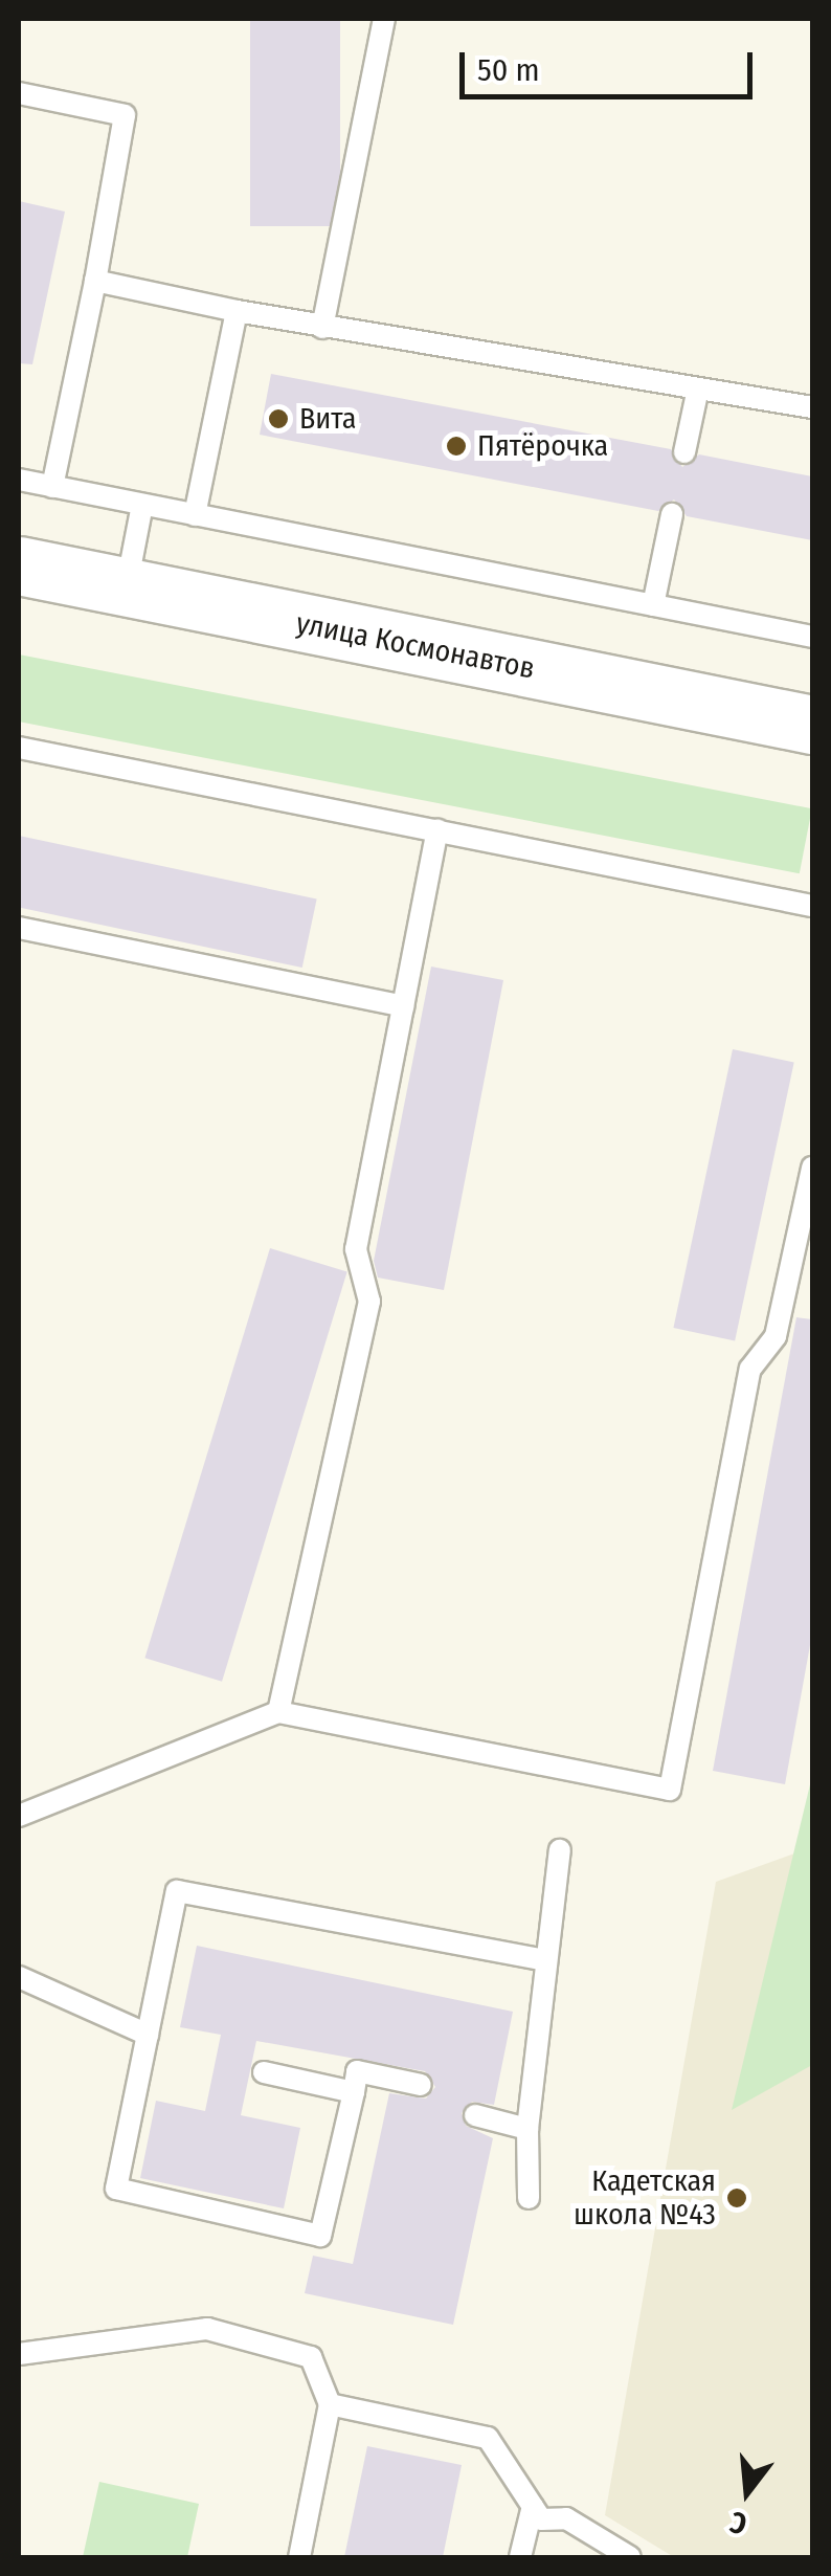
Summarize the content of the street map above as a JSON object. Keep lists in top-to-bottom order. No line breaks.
{"streets":{"main road":["улица Космонавтов"]},"places":["Вита","Пятёрочка","Кадетская школа №43"],"scale_bar":"50 m","north":"bottom"}
